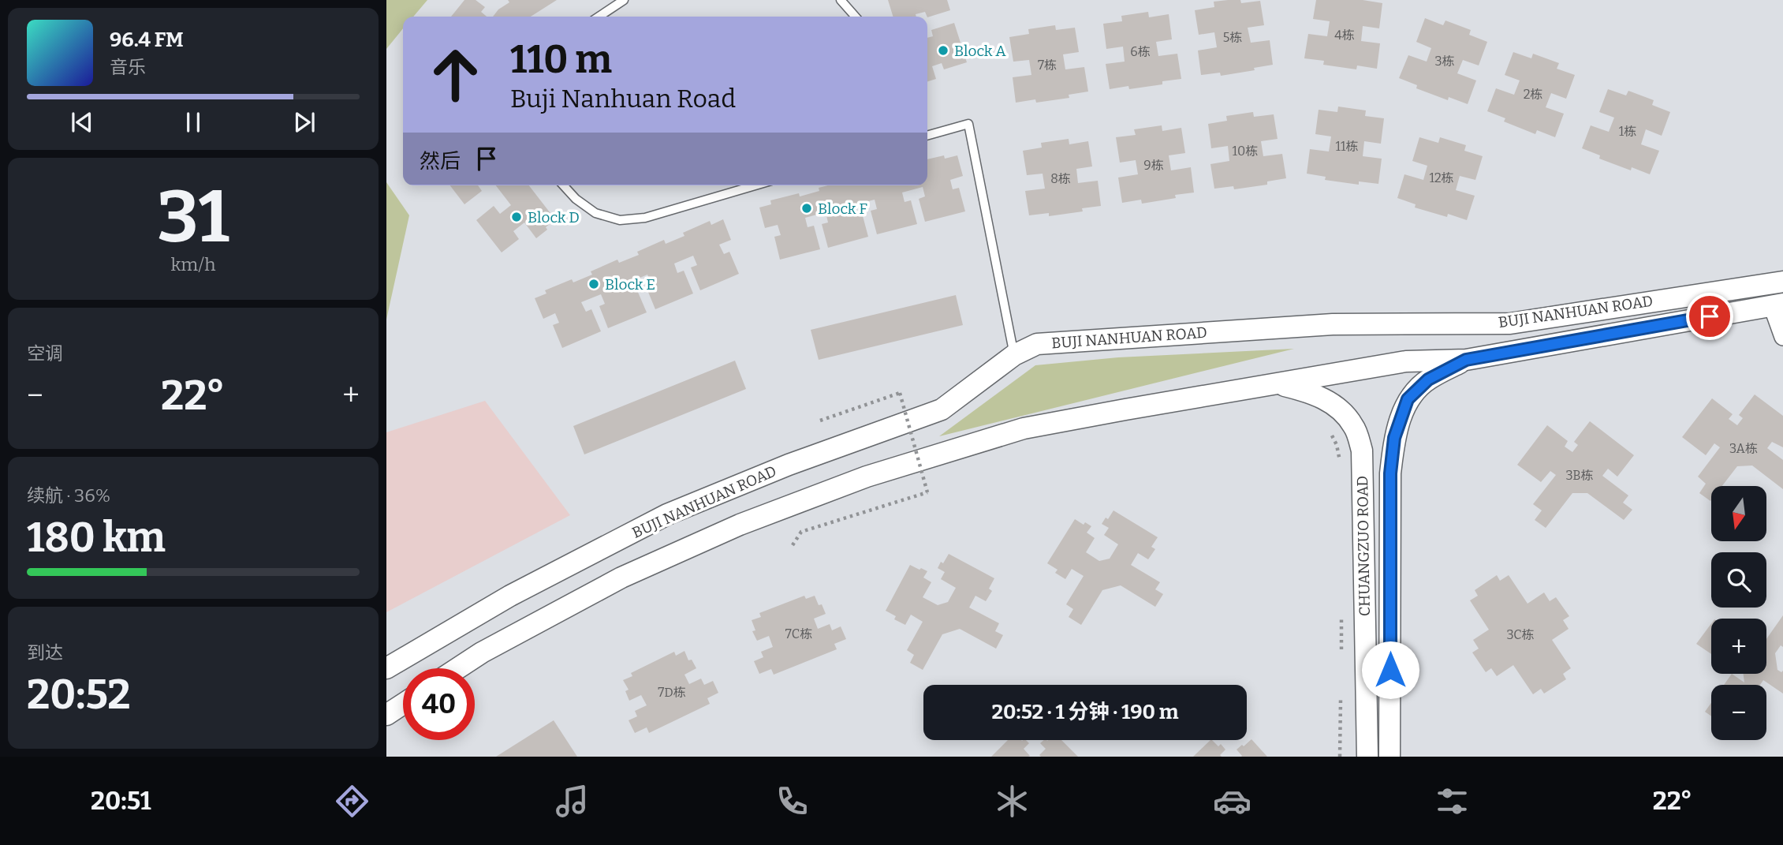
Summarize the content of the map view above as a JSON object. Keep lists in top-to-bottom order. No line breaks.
{"streets":{"street":["BUJI NANHUAN ROAD","CHUANGZUO ROAD"]},"crossings":[["BUJI NANHUAN ROAD","CHUANGZUO ROAD"]],"places":["Block A","Block F","Block D","Block E"],"house_numbers":["4栋","5栋","6栋","3栋","7栋","2栋","1栋","11栋","10栋","9栋","12栋","8栋","3A栋","3B栋","7C栋","3C栋","7D栋"],"north":"bottom","page":{"turn":["110 m","Buji Nanhuan Road"],"song":["96.4 FM","音乐"],"then":"然后","tile":[["31","km/h"],"空调",["续航 · 36%","180 km"],["到达","20:52"]],"heat":["−","22°","+"],"map_buttons":["+","−"],"limit":"40","trip":"20:52 · 1 分钟 · 190 m","tabs":["20:51","22°"]}}
